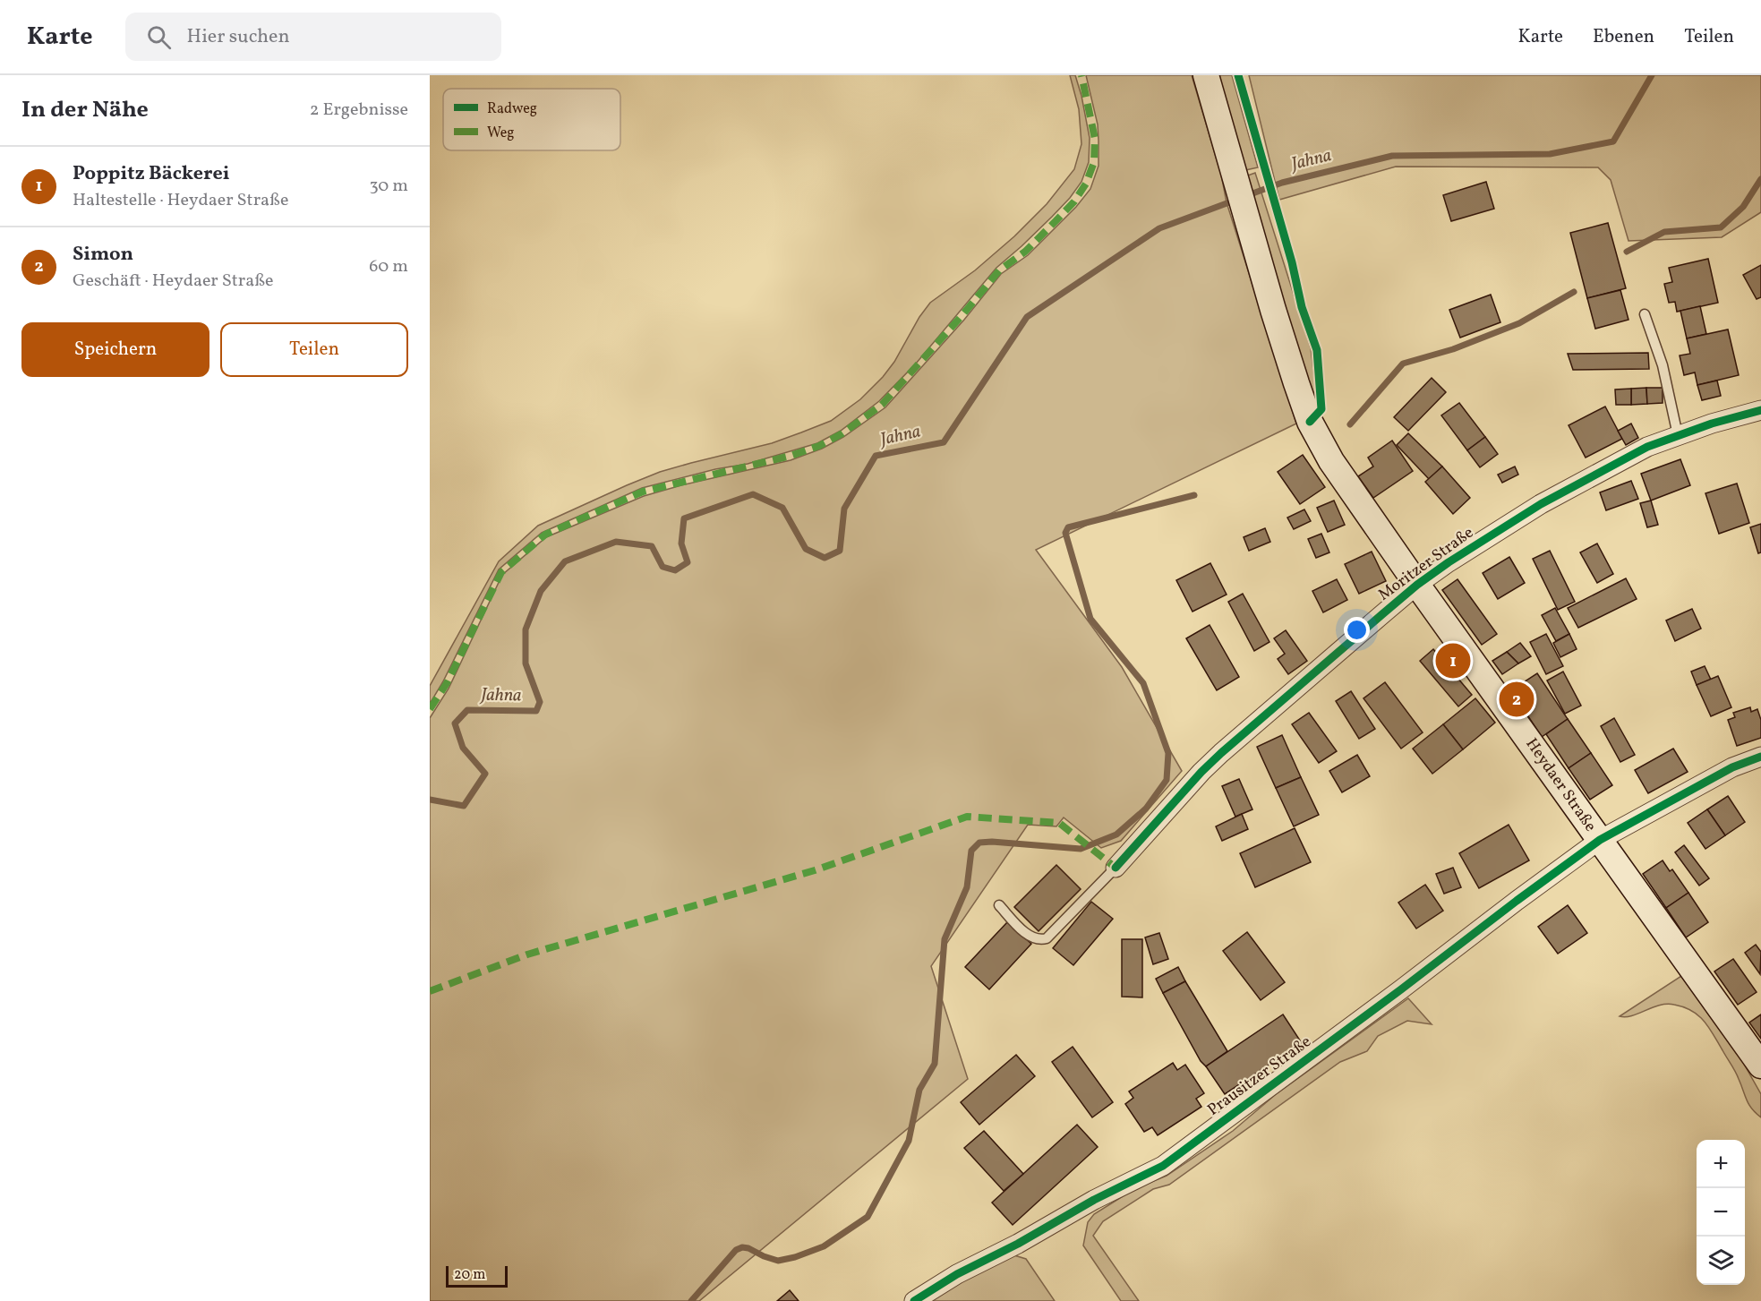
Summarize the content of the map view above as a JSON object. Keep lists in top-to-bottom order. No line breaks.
{"streets":{"main road":["Heydaer Straße"],"street":["Moritzer Straße","Prausitzer Straße"]},"crossings":[["Moritzer Straße","Heydaer Straße"],["Heydaer Straße","Prausitzer Straße"]],"water":["Jahna"],"legend":["Radweg","Weg"],"scale_bar":"20 m","page":{"header":"Karte","search":"Hier suchen","nav":["Karte","Ebenen","Teilen"],"heading":["In der Nähe","2 Ergebnisse"],"list":[{"mark":"1","name":"Poppitz Bäckerei","note":"Haltestelle · Heydaer Straße","value":"30 m"},{"mark":"2","name":"Simon","note":"Geschäft · Heydaer Straße","value":"60 m"}],"buttons":["Speichern","Teilen"],"pins":["1","2"],"map_buttons":["+","−"],"scale":"20 m"}}
